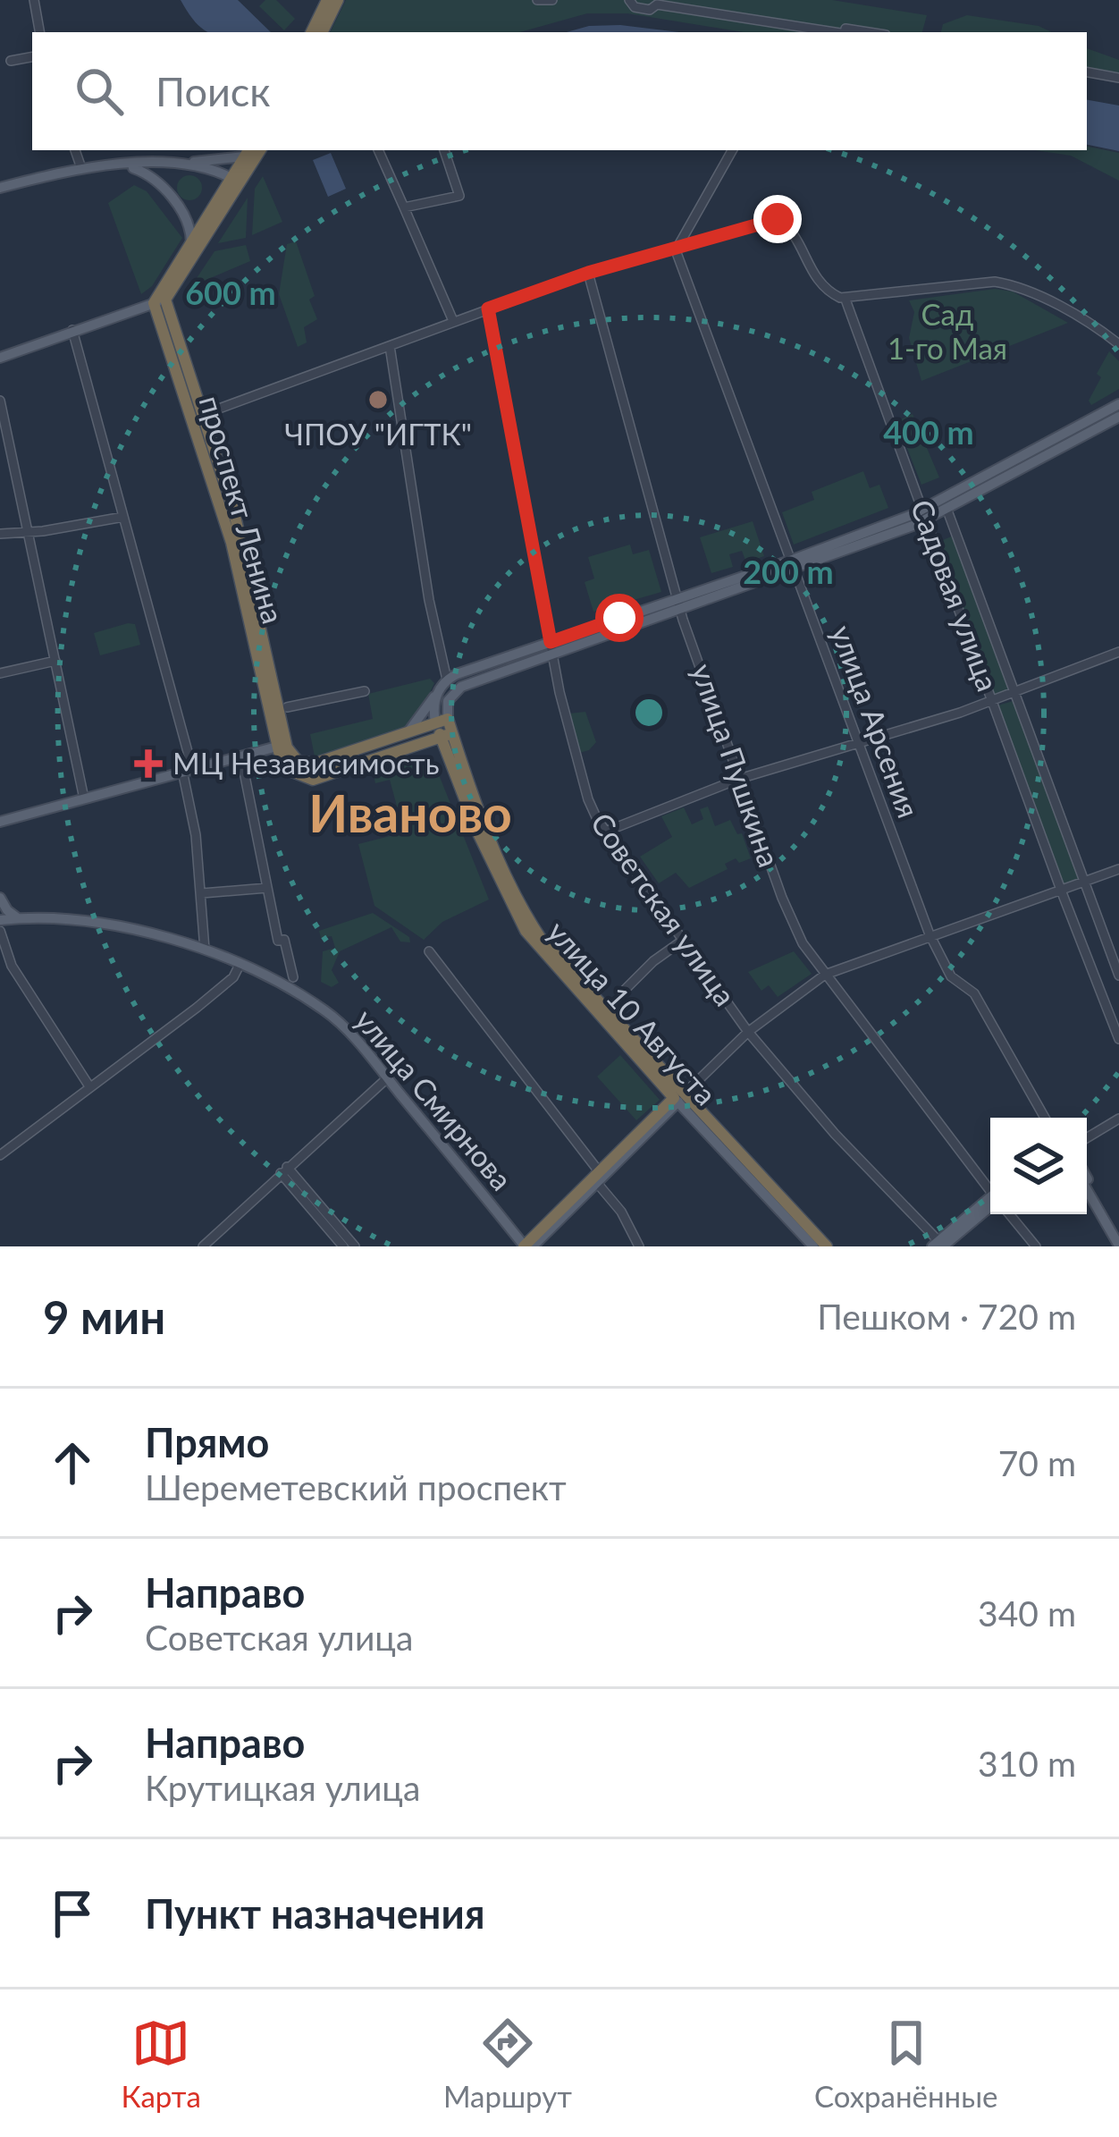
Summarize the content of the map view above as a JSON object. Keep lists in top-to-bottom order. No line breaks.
{"streets":{"highway":["проспект Ленина","улица 10 Августа"],"main road":["улица Смирнова"],"street":["Садовая улица","улица Арсения","улица Пушкина","Советская улица"]},"crossings":[["Советская улица","улица 10 Августа"]],"districts":["Иваново"],"parks":["Сад 1-го Мая"],"places":{"other":["ЧПОУ \"ИГТК\""],"health":["МЦ Независимость"]},"page":{"search":"Поиск","heading":["9 мин","Пешком · 720 m"],"list":[["Прямо","Шереметевский проспект","70 m"],["Направо","Советская улица","340 m"],["Направо","Крутицкая улица","310 m"],"Пункт назначения"],"nav":["Карта","Маршрут","Сохранённые"]},"rings":["600 m","400 m","200 m"]}
